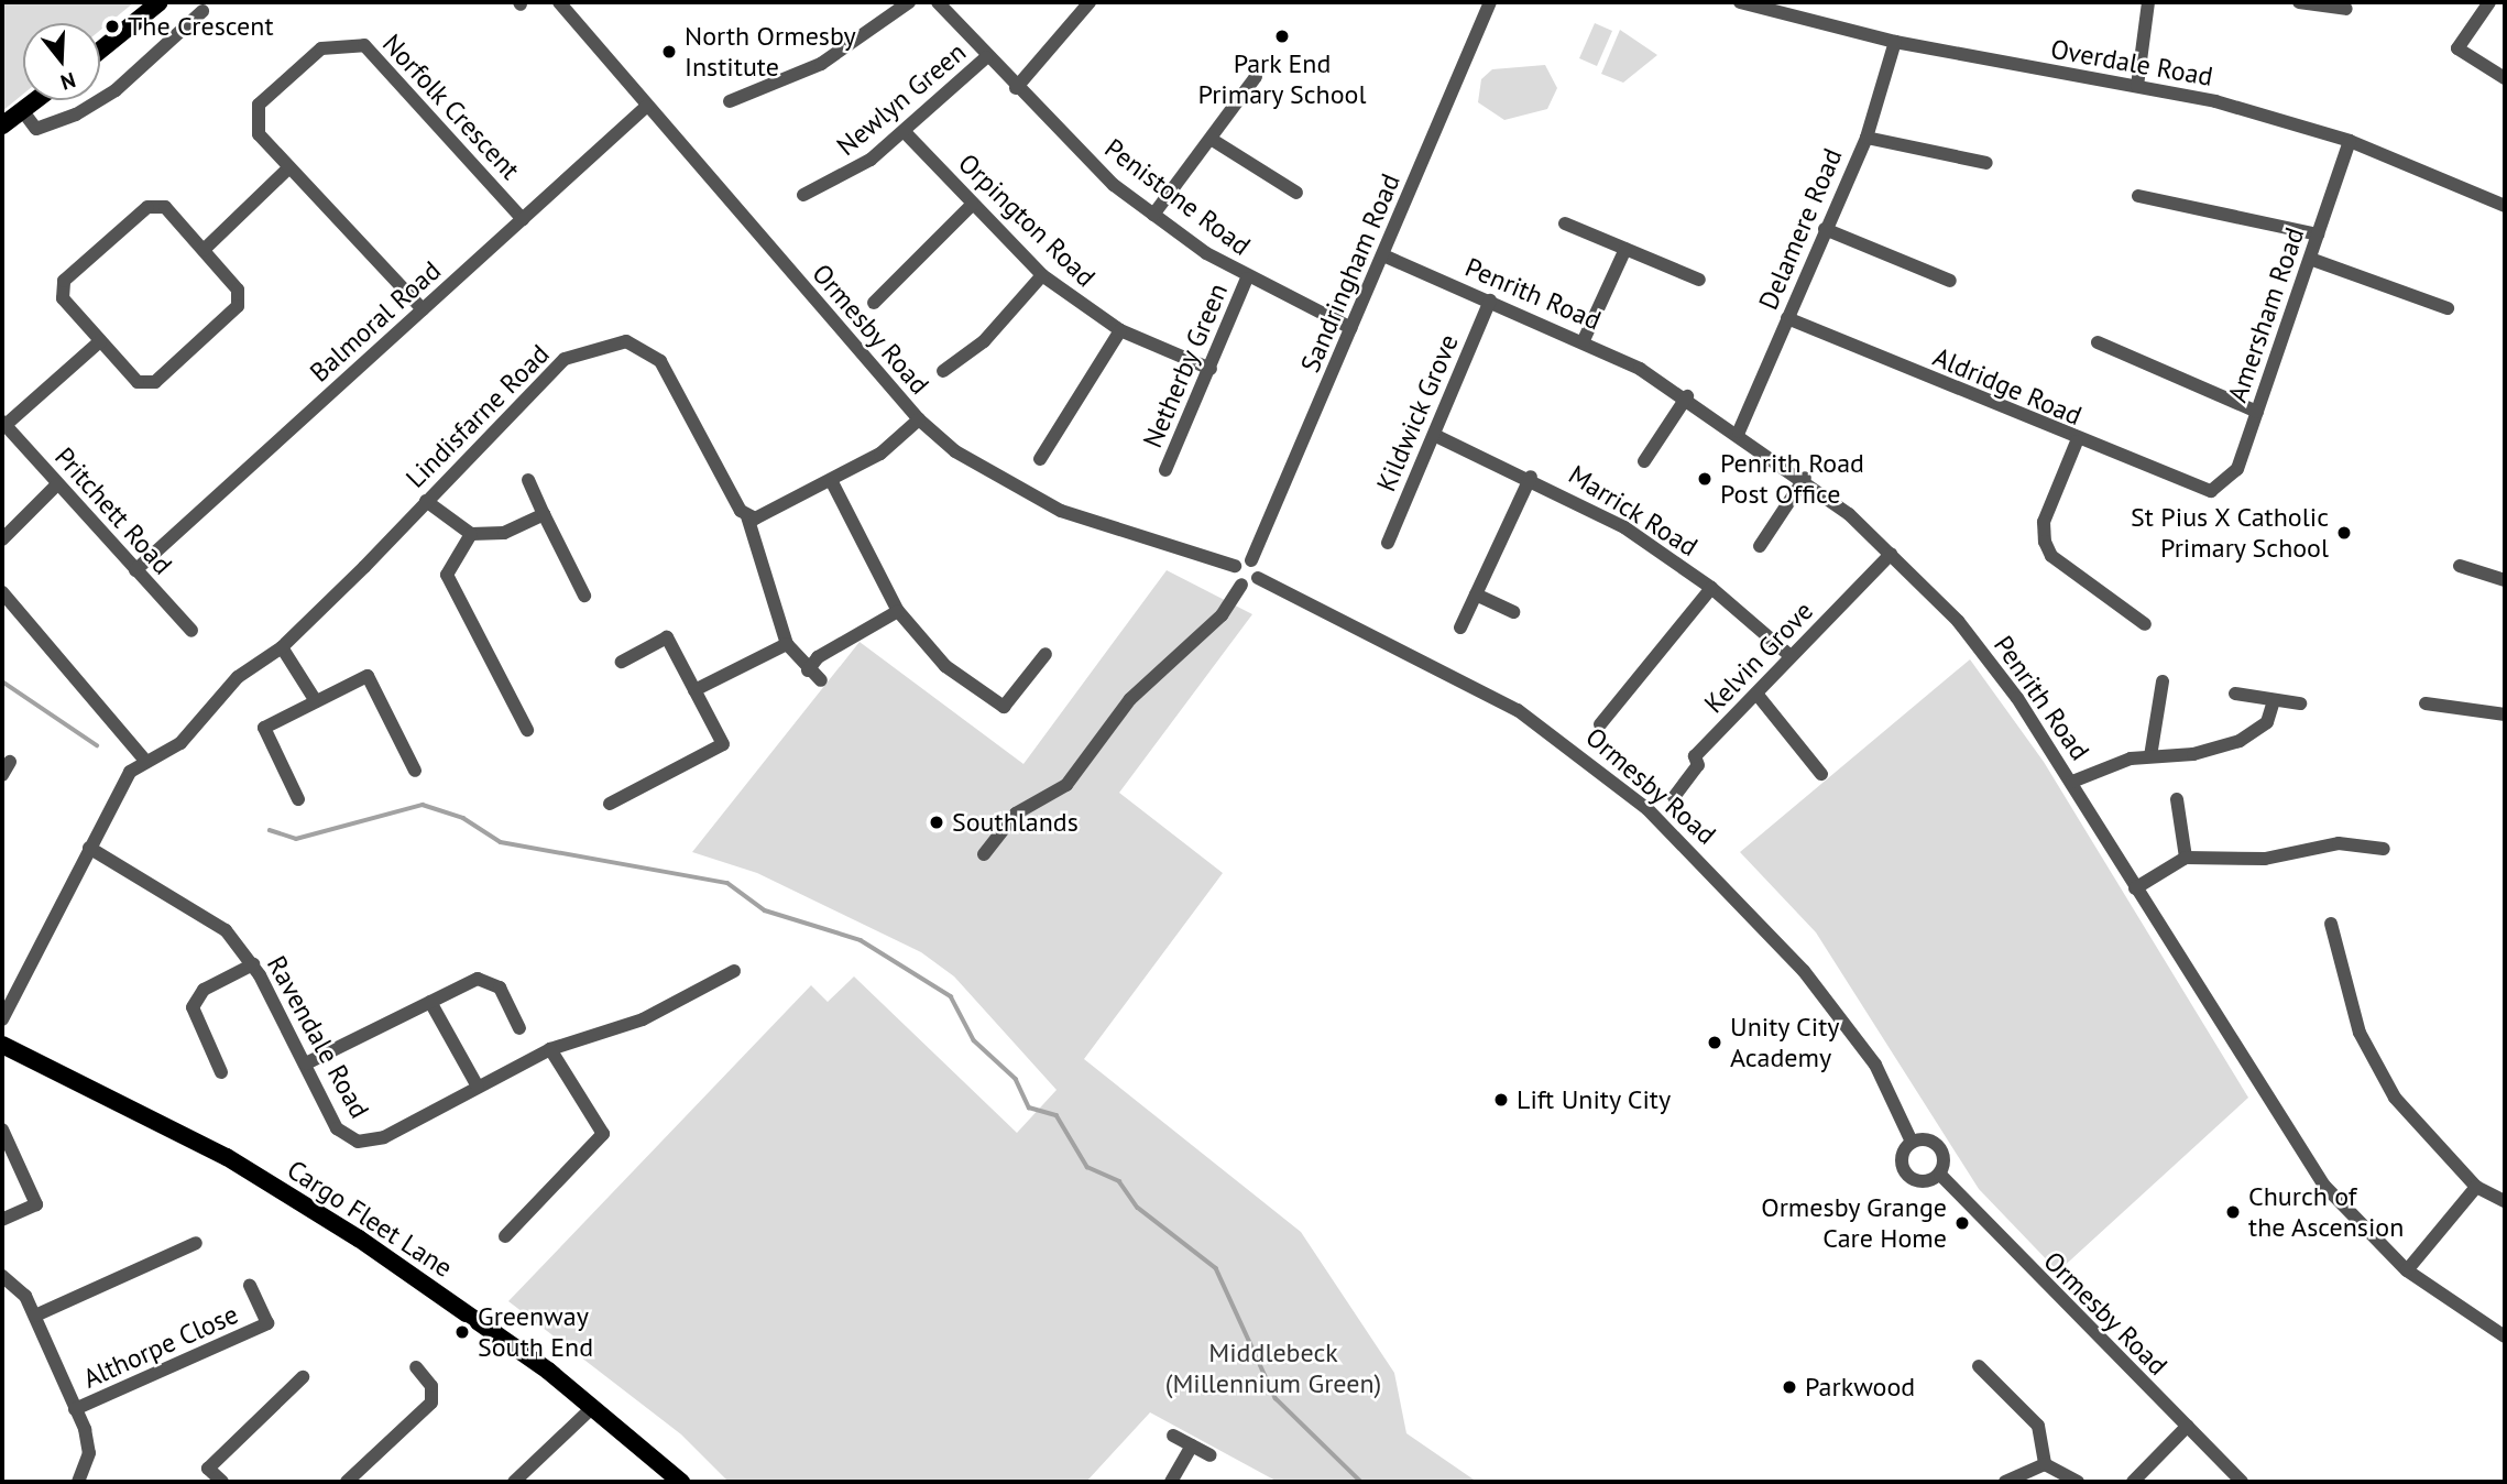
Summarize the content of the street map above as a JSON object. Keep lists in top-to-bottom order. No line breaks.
{"streets":{"main road":["Cargo Fleet Lane"],"street":["Overdale Road","Newlyn Green","Norfolk Crescent","Penistone Road","Orpington Road","Delamere Road","Sandringham Road","Penrith Road","Amersham Road","Balmoral Road","Ormesby Road","Netherby Green","Aldridge Road","Kildwick Grove","Lindisfarne Road","Pritchett Road","Marrick Road","Kelvin Grove","Ravendale Road","Althorpe Close"]},"crossings":[["Overdale Road","Delamere Road"],["Overdale Road","Amersham Road"],["Newlyn Green","Penistone Road"],["Newlyn Green","Orpington Road"],["Norfolk Crescent","Balmoral Road"],["Penistone Road","Sandringham Road"],["Penistone Road","Netherby Green"],["Orpington Road","Netherby Green"],["Delamere Road","Penrith Road"],["Delamere Road","Aldridge Road"],["Sandringham Road","Penrith Road"],["Penrith Road","Kildwick Grove"],["Penrith Road","Kelvin Grove"],["Amersham Road","Aldridge Road"],["Balmoral Road","Ormesby Road"],["Balmoral Road","Pritchett Road"],["Kildwick Grove","Marrick Road"],["Lindisfarne Road","Ravendale Road"],["Marrick Road","Kelvin Grove"]],"parks":["Middlebeck (Millennium Green)"],"places":["The Crescent","Park End Primary School","North Ormesby Institute","Penrith Road Post Office","St Pius X Catholic Primary School","Southlands","Unity City Academy","Lift Unity City","Church of the Ascension","Ormesby Grange Care Home","Greenway South End","Parkwood"],"north":"bottom"}
